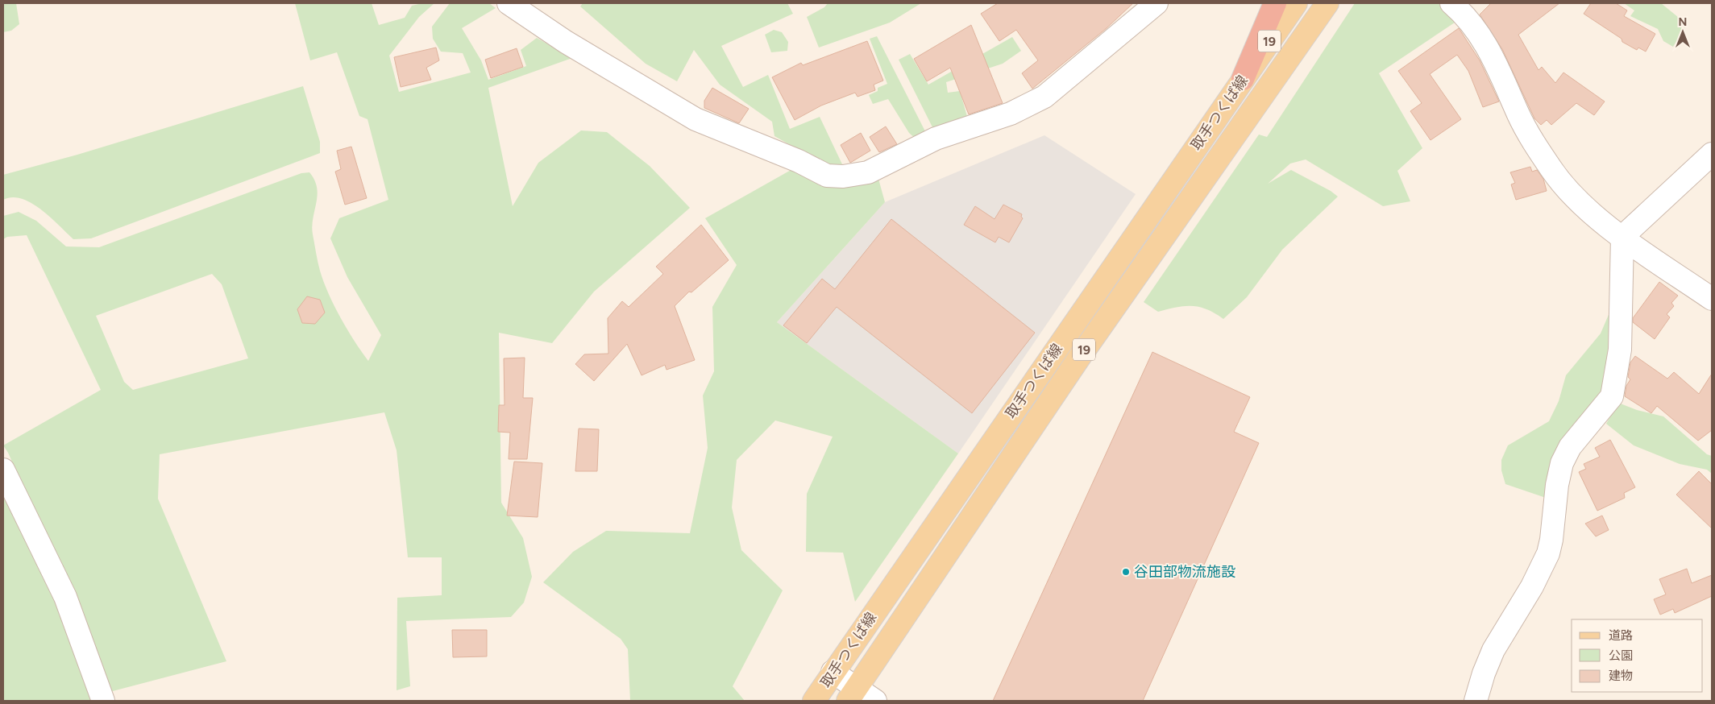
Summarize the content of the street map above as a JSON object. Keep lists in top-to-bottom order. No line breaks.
{"streets":{"main road":["19","取手つくば線"]},"places":["谷田部物流施設"],"legend":["道路","公園","建物"],"north":"top"}
